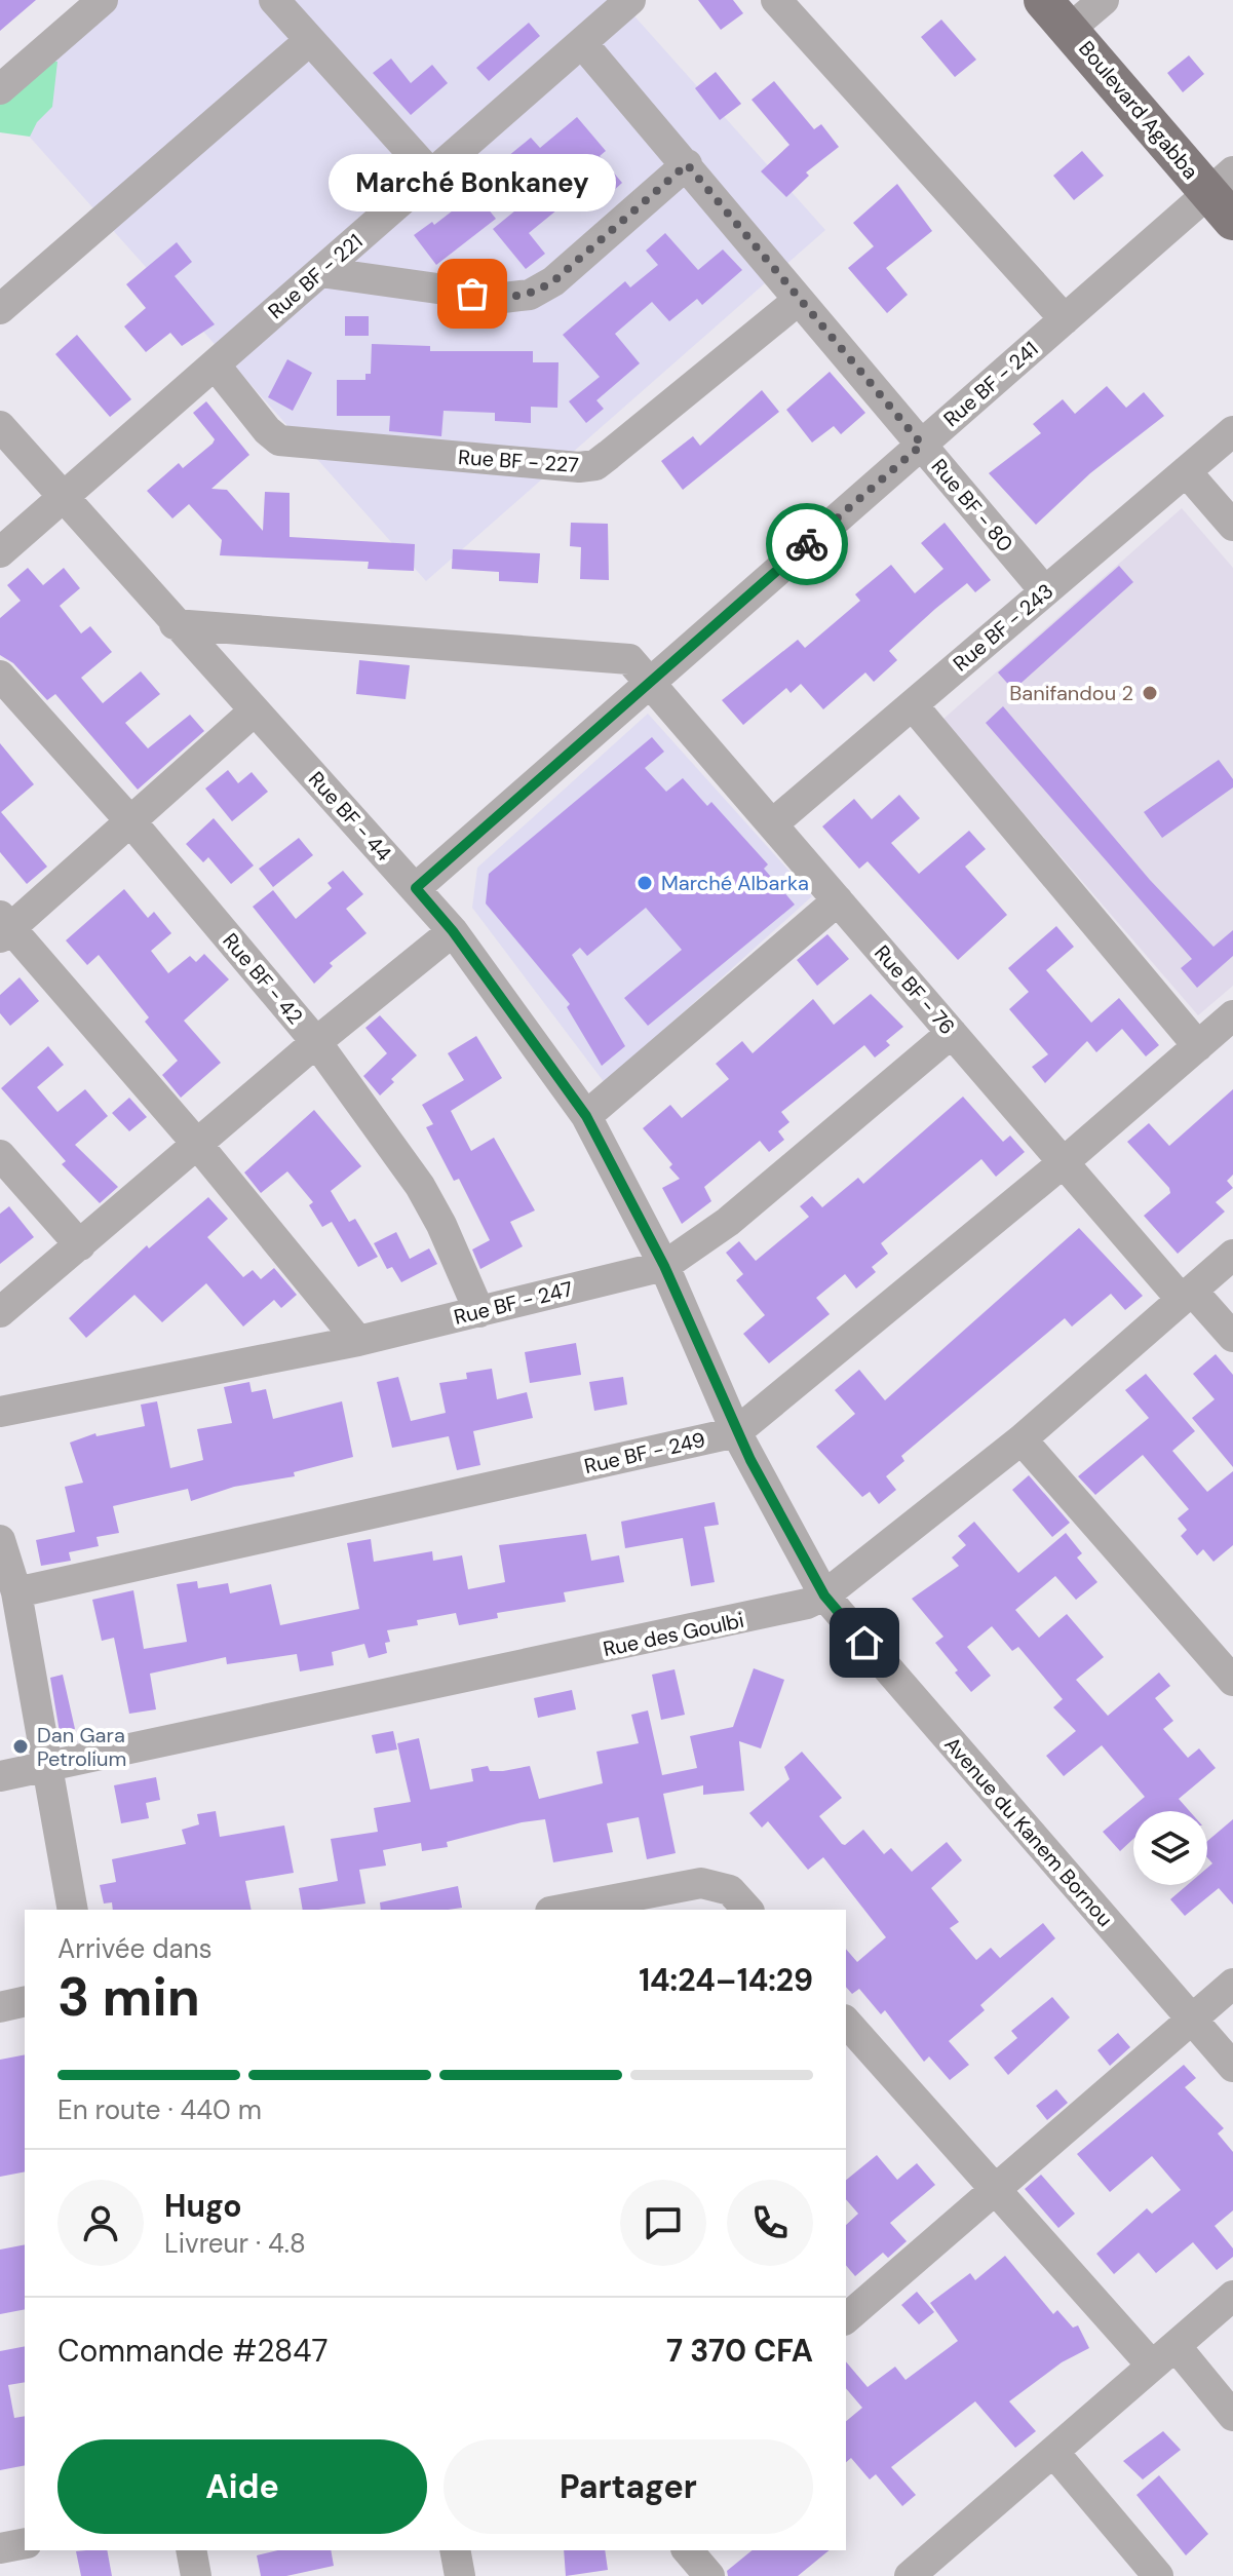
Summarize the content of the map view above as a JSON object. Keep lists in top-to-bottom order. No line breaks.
{"streets":{"main road":["Boulevard Agabba"],"street":["Rue BF - 221","Rue BF - 241","Rue BF - 227","Rue BF - 80","Rue BF - 243","Rue BF - 44","Rue BF - 42","Rue BF - 76","Rue BF - 247","Rue BF - 249","Rue des Goulbi","Avenue du Kanem Bornou"]},"crossings":[["Boulevard Agabba","Rue BF - 241"],["Rue BF - 221","Rue BF - 227"],["Rue BF - 221","Rue BF - 80"],["Rue BF - 221","Rue BF - 44"],["Rue BF - 241","Rue BF - 80"],["Rue BF - 241","Rue BF - 44"],["Rue BF - 241","Rue BF - 76"],["Rue BF - 227","Rue BF - 80"],["Rue BF - 80","Rue BF - 243"],["Rue BF - 243","Rue BF - 76"],["Rue BF - 44","Rue BF - 76"],["Rue BF - 44","Rue BF - 247"],["Rue BF - 44","Rue BF - 249"],["Rue BF - 44","Rue des Goulbi"],["Rue BF - 44","Avenue du Kanem Bornou"],["Rue BF - 42","Rue BF - 247"],["Rue BF - 76","Rue BF - 247"],["Rue BF - 76","Rue BF - 249"],["Rue BF - 76","Rue des Goulbi"],["Rue des Goulbi","Avenue du Kanem Bornou"]],"places":["Marché Bonkaney","Banifandou 2","Marché Albarka","Dan Gara Petrolium"],"page":{"bubble":"Marché Bonkaney","heading":["3 min","Arrivée dans","14:24–14:29"],"panel":["Hugo","Livreur · 4.8","Commande #2847","7 370 CFA"],"bar":"En route · 440 m","buttons":["Aide","Partager"]}}
